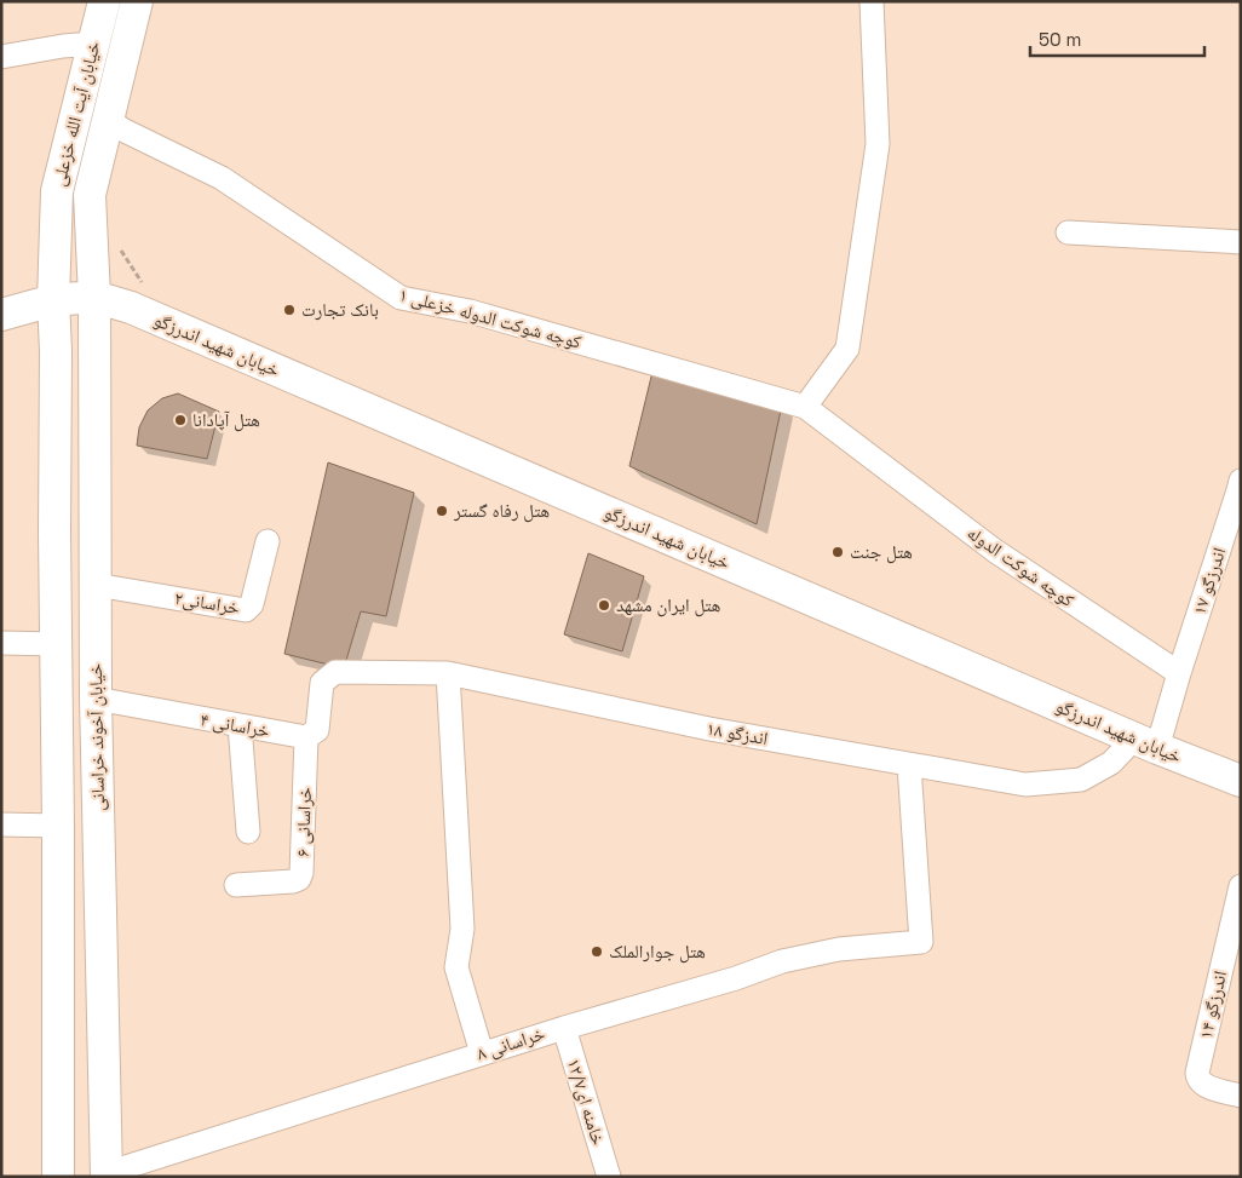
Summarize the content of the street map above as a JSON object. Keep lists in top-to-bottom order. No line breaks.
{"streets":{"main road":["خیابان آیت الله خزعلی","خیابان شهید اندرزگو","خیابان آخوند خراسانی"],"street":["کوچه شوکت الدوله خزعلی ۱","کوچه شوکت الدوله","اندرزگو ۱۷","خراسانی۲","خراسانی ۴","اندزگو ۱۸","خراسانی ۶","اندرزگو ۱۴","خراسانی ۸","خامنه ای۱۲/۷"]},"crossings":[["خیابان آیت الله خزعلی","کوچه شوکت الدوله خزعلی ۱"],["خیابان آیت الله خزعلی","خیابان شهید اندرزگو"],["خیابان آیت الله خزعلی","خیابان آخوند خراسانی"],["کوچه شوکت الدوله خزعلی ۱","کوچه شوکت الدوله"],["خیابان شهید اندرزگو","اندزگو ۱۸"],["خیابان شهید اندرزگو","خیابان آخوند خراسانی"],["کوچه شوکت الدوله","اندرزگو ۱۷"],["خراسانی۲","خیابان آخوند خراسانی"],["خراسانی ۴","اندزگو ۱۸"],["خراسانی ۴","خیابان آخوند خراسانی"],["خراسانی ۴","خراسانی ۶"],["اندزگو ۱۸","خراسانی ۶"],["اندزگو ۱۸","خراسانی ۸"],["خیابان آخوند خراسانی","خراسانی ۸"],["خراسانی ۸","خامنه ای۱۲/۷"]],"places":["بانک تجارت","هتل آپادانا","هتل رفاه گستر","هتل جنت","هتل ایران مشهد","هتل جوارالملک"],"scale_bar":"50 m"}
